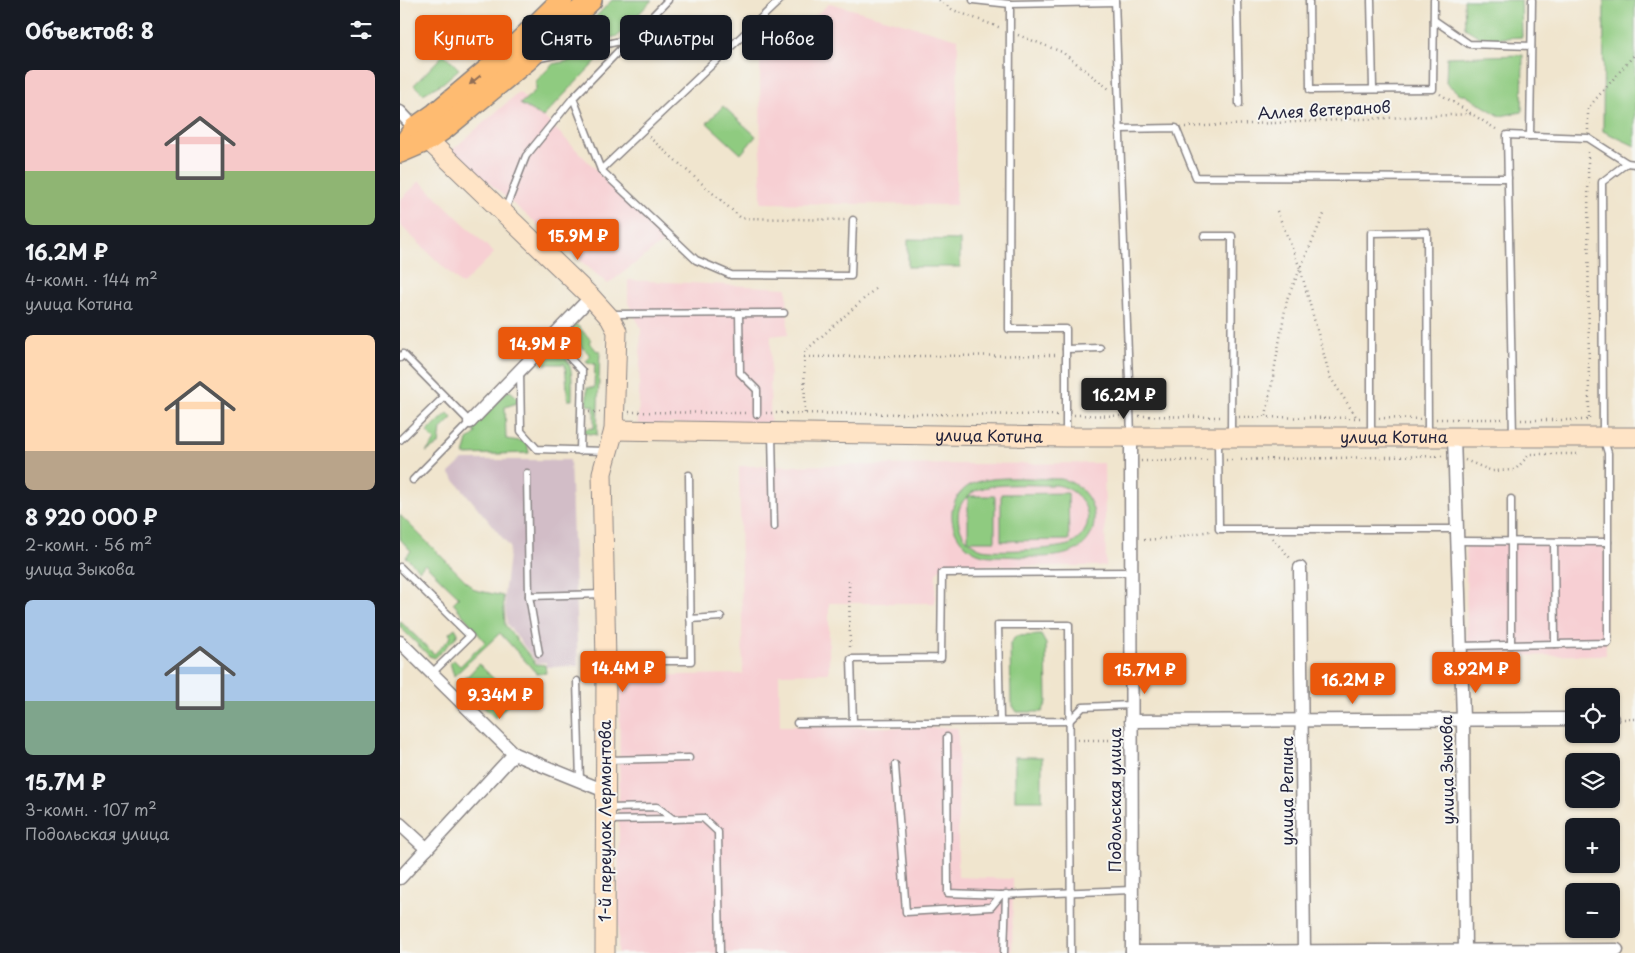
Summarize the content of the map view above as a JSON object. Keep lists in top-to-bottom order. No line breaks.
{"streets":{"street":["улица Котина","улица Зыкова","улица Репина","Подольская улица","1-й переулок Лермонтова"],"path":["Аллея ветеранов"]},"crossings":[["улица Котина","улица Зыкова"],["улица Котина","Подольская улица"],["улица Котина","1-й переулок Лермонтова"]],"page":{"heading":"Объектов: 8","chip":["Купить","Снять","Фильтры","Новое"],"list":[{"name":"16.2M ₽","note":"4-комн. · 144 m² · улица Котина"},{"name":"8 920 000 ₽","note":"2-комн. · 56 m² · улица Зыкова"},{"name":"15.7M ₽","note":"3-комн. · 107 m² · Подольская улица"}],"price":["15.9M ₽","14.9M ₽","16.2M ₽","14.4M ₽","8.92M ₽","15.7M ₽","16.2M ₽","9.34M ₽"],"map_buttons":["+","−"]}}
